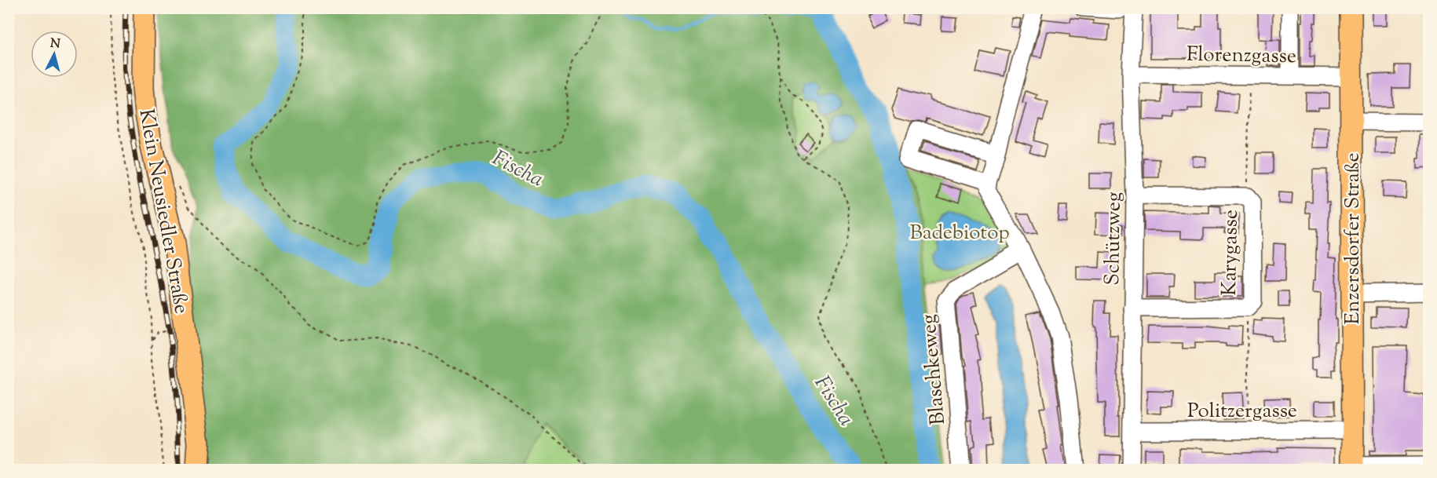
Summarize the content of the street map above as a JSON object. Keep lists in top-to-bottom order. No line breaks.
{"streets":{"main road":["Klein Neusiedler Straße","Enzersdorfer Straße"],"street":["Florenzgasse","Schützweg","Karygasse","Blaschkeweg","Politzergasse"]},"crossings":[["Florenzgasse","Schützweg"],["Florenzgasse","Enzersdorfer Straße"],["Schützweg","Karygasse"],["Schützweg","Politzergasse"],["Enzersdorfer Straße","Politzergasse"]],"water":["Fischa"],"parks":["Badebiotop"],"north":"top"}
